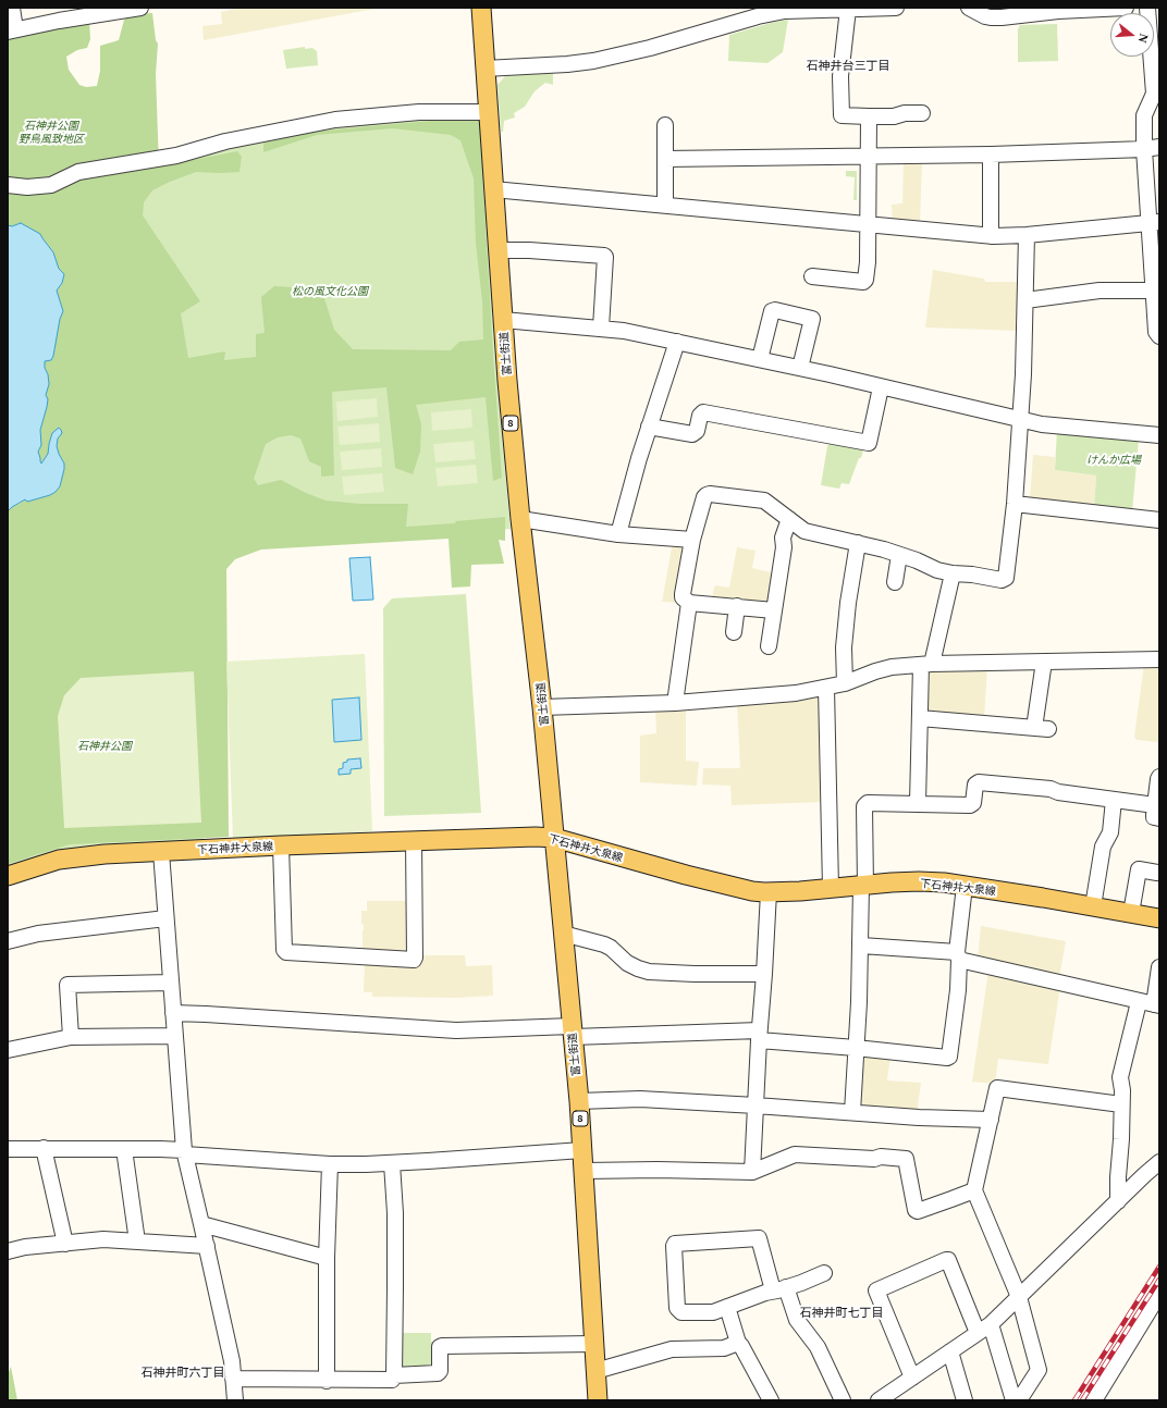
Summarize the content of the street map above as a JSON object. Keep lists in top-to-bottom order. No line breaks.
{"streets":{"main road":["富士街道","8","下石神井大泉線"]},"crossings":[["富士街道","下石神井大泉線"]],"districts":["石神井台三丁目","石神井町七丁目","石神井町六丁目"],"parks":["石神井公園 野鳥風致地区","松の風文化公園","けんか広場","石神井公園"],"north":"right"}
